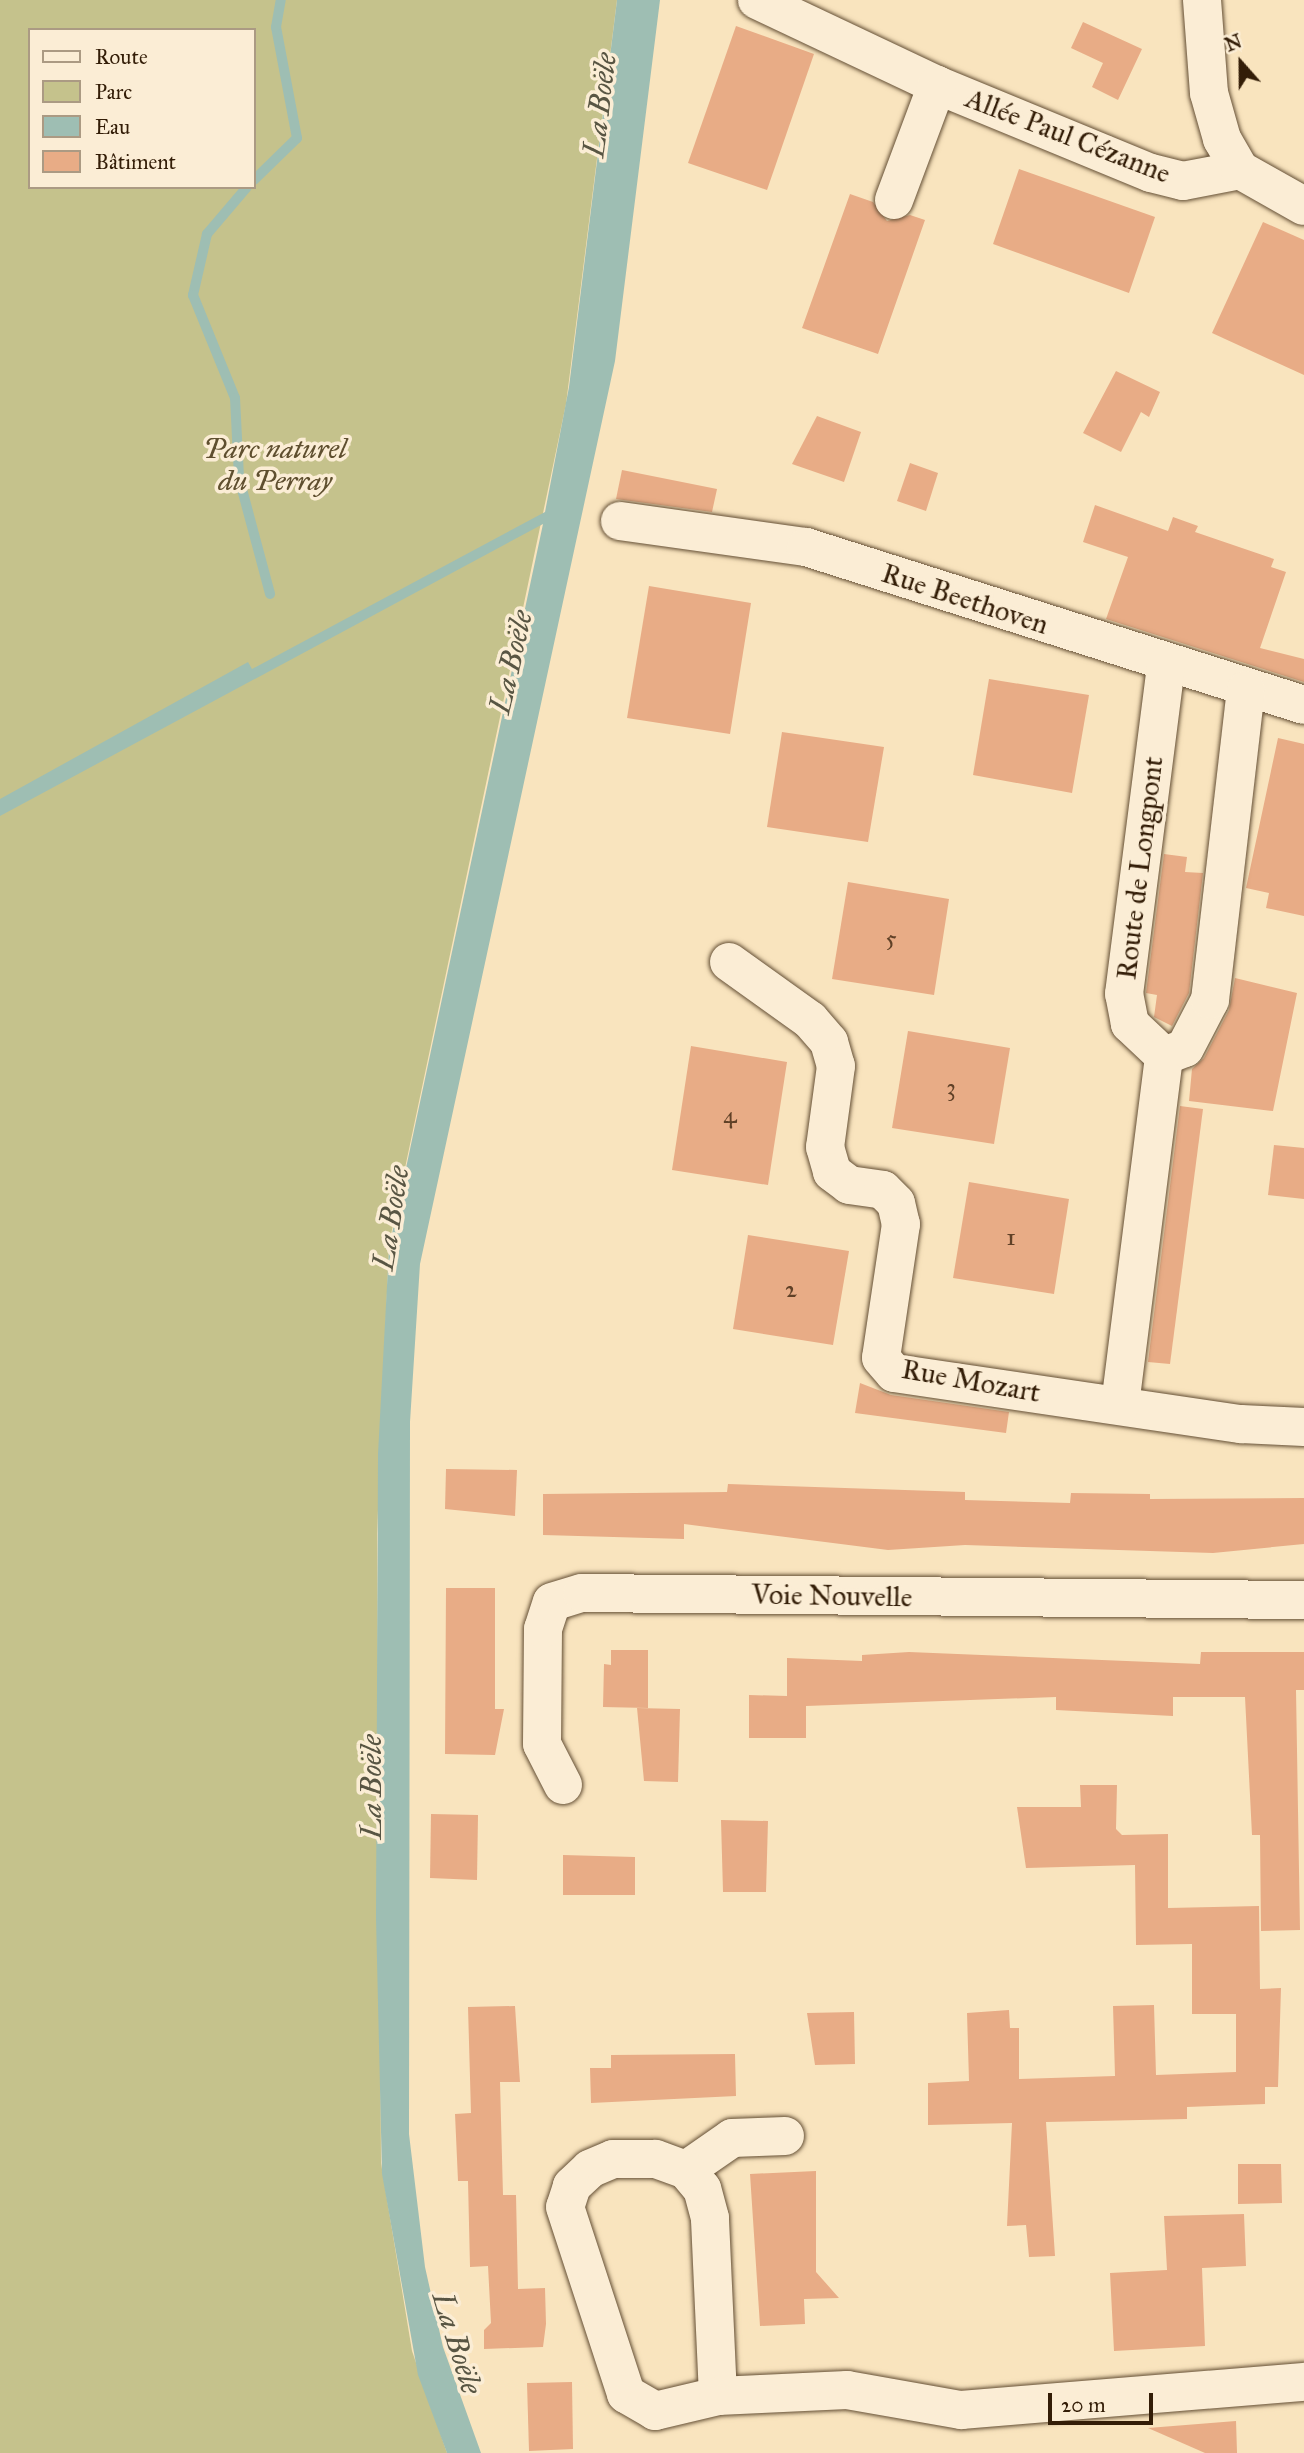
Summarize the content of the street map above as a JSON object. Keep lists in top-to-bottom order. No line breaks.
{"streets":{"street":["Allée Paul Cézanne","Rue Beethoven","Route de Longpont","Rue Mozart","Voie Nouvelle"]},"crossings":[["Rue Beethoven","Route de Longpont"]],"water":["La Boële"],"parks":["Parc naturel du Perray"],"house_numbers":["5","3","4","1","2"],"legend":["Route","Parc","Eau","Bâtiment"],"scale_bar":"20 m","north":"top"}
